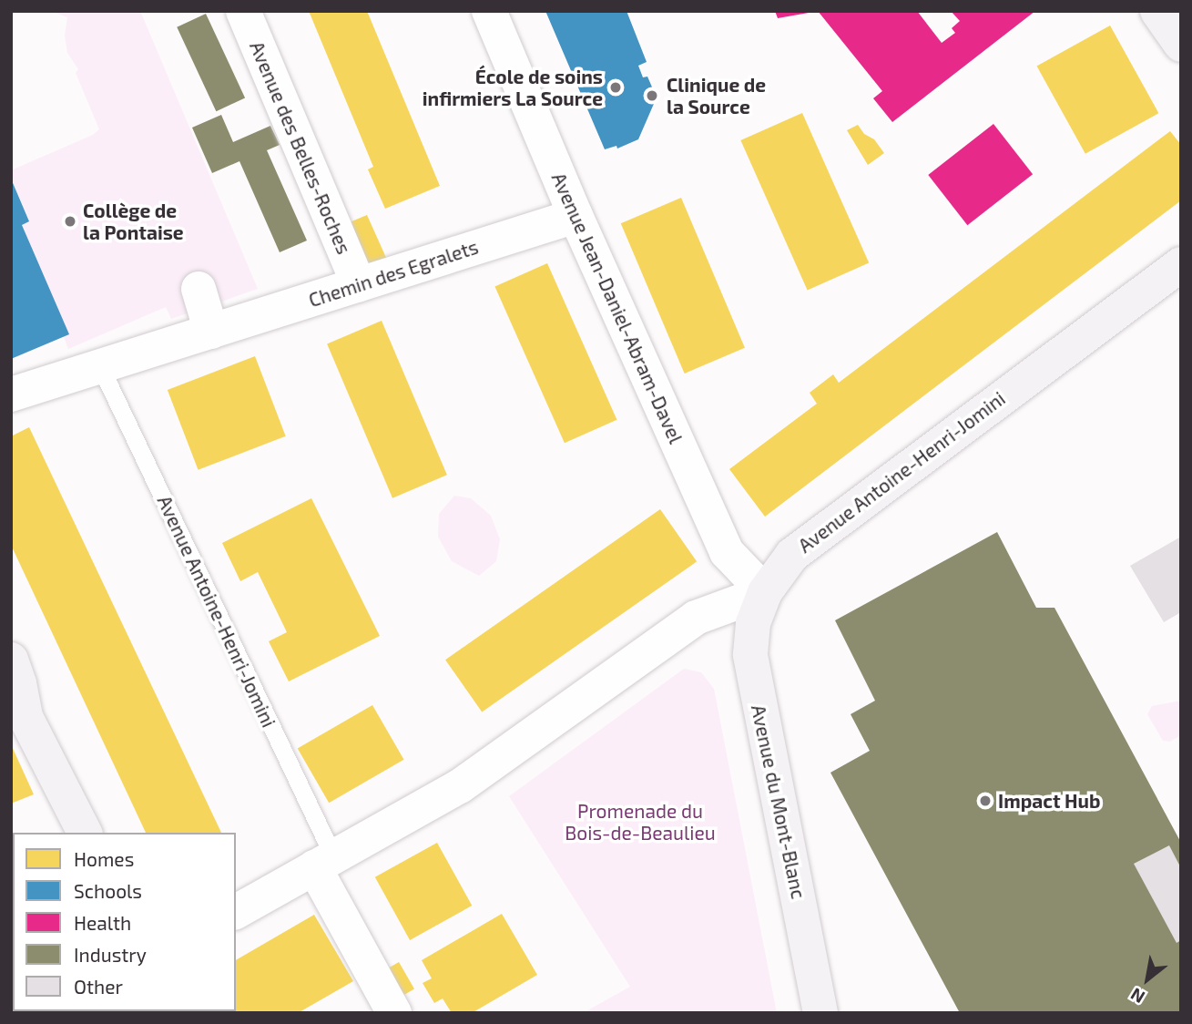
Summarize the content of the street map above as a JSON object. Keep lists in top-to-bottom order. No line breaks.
{"streets":{"main road":["Avenue Antoine-Henri-Jomini","Avenue du Mont-Blanc"],"street":["Avenue des Belles-Roches","Chemin des Egralets","Avenue Jean-Daniel-Abram-Davel"]},"crossings":[["Avenue des Belles-Roches","Chemin des Egralets"],["Chemin des Egralets","Avenue Jean-Daniel-Abram-Davel"],["Chemin des Egralets","Avenue Antoine-Henri-Jomini"],["Avenue Jean-Daniel-Abram-Davel","Avenue Antoine-Henri-Jomini"],["Avenue Jean-Daniel-Abram-Davel","Avenue du Mont-Blanc"],["Avenue Antoine-Henri-Jomini","Avenue du Mont-Blanc"]],"parks":["Promenade du Bois-de-Beaulieu"],"places":["École de soins infirmiers La Source","Clinique de la Source","Collège de la Pontaise","Impact Hub"],"legend":["Homes","Schools","Health","Industry","Other"],"north":"bottom left"}
